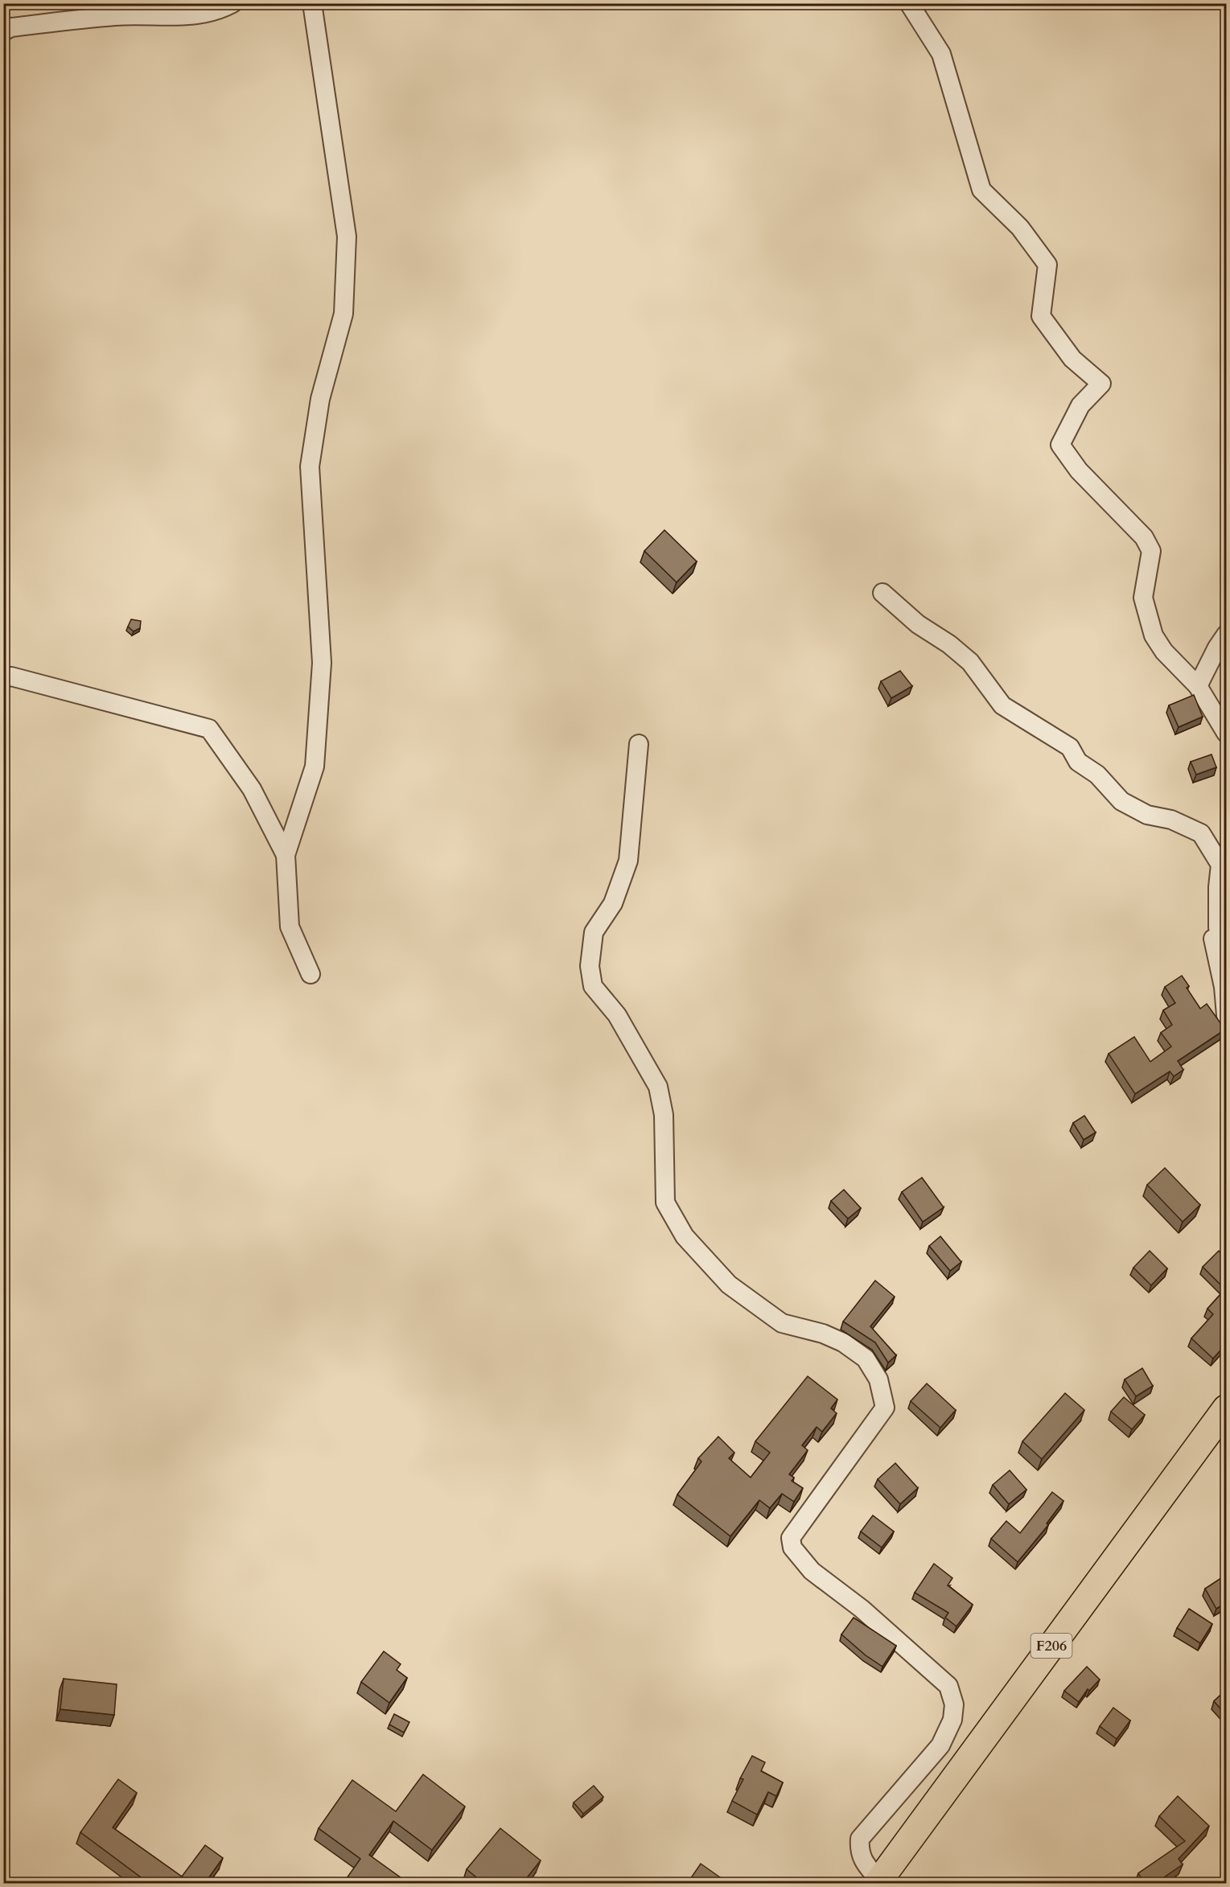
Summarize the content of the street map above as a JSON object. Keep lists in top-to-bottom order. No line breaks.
{"streets":{"main road":["F206"]}}
